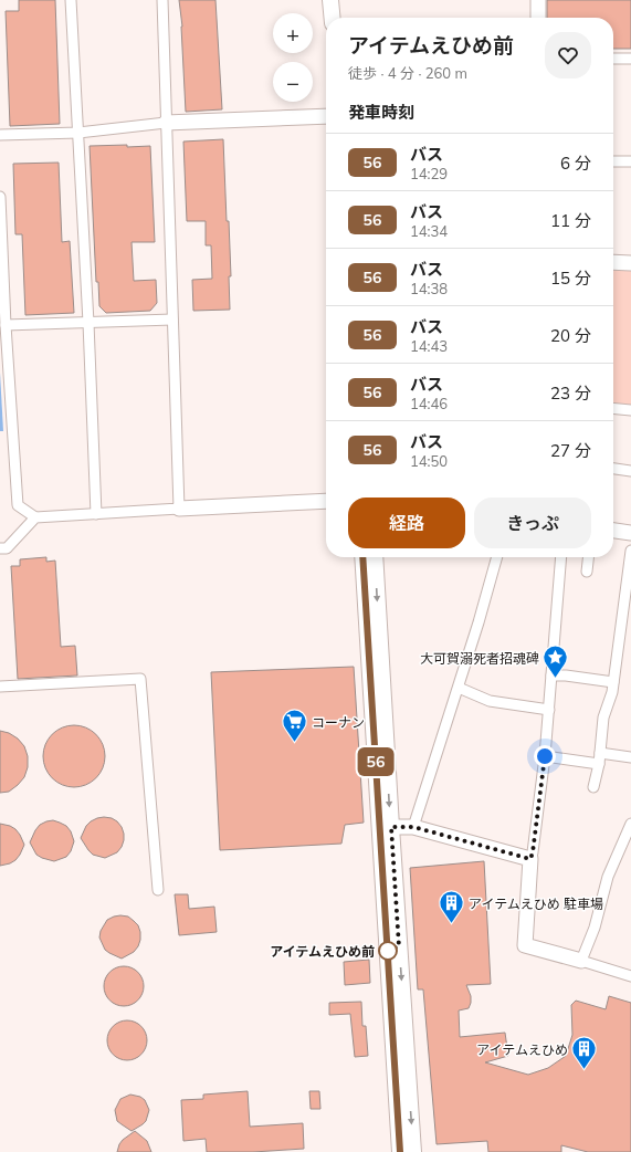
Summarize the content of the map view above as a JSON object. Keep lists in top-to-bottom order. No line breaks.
{"places":{"place":["大可賀溺死者招魂碑"],"supermarket":["コーナン"],"building":["アイテムえひめ 駐車場","アイテムえひめ"],"other":["アイテムえひめ前"]},"lines":["bus line 56"],"page":{"on_map":"56","map_buttons":["+","−"],"heading":[["アイテムえひめ前","徒歩 · 4 分 · 260 m"],"発車時刻"],"list":[{"mark":"56","name":"バス","note":"14:29","value":"6 分"},{"mark":"56","name":"バス","note":"14:34","value":"11 分"},{"mark":"56","name":"バス","note":"14:38","value":"15 分"},{"mark":"56","name":"バス","note":"14:43","value":"20 分"},{"mark":"56","name":"バス","note":"14:46","value":"23 分"},{"mark":"56","name":"バス","note":"14:50","value":"27 分"}],"buttons":["経路","きっぷ"]}}
